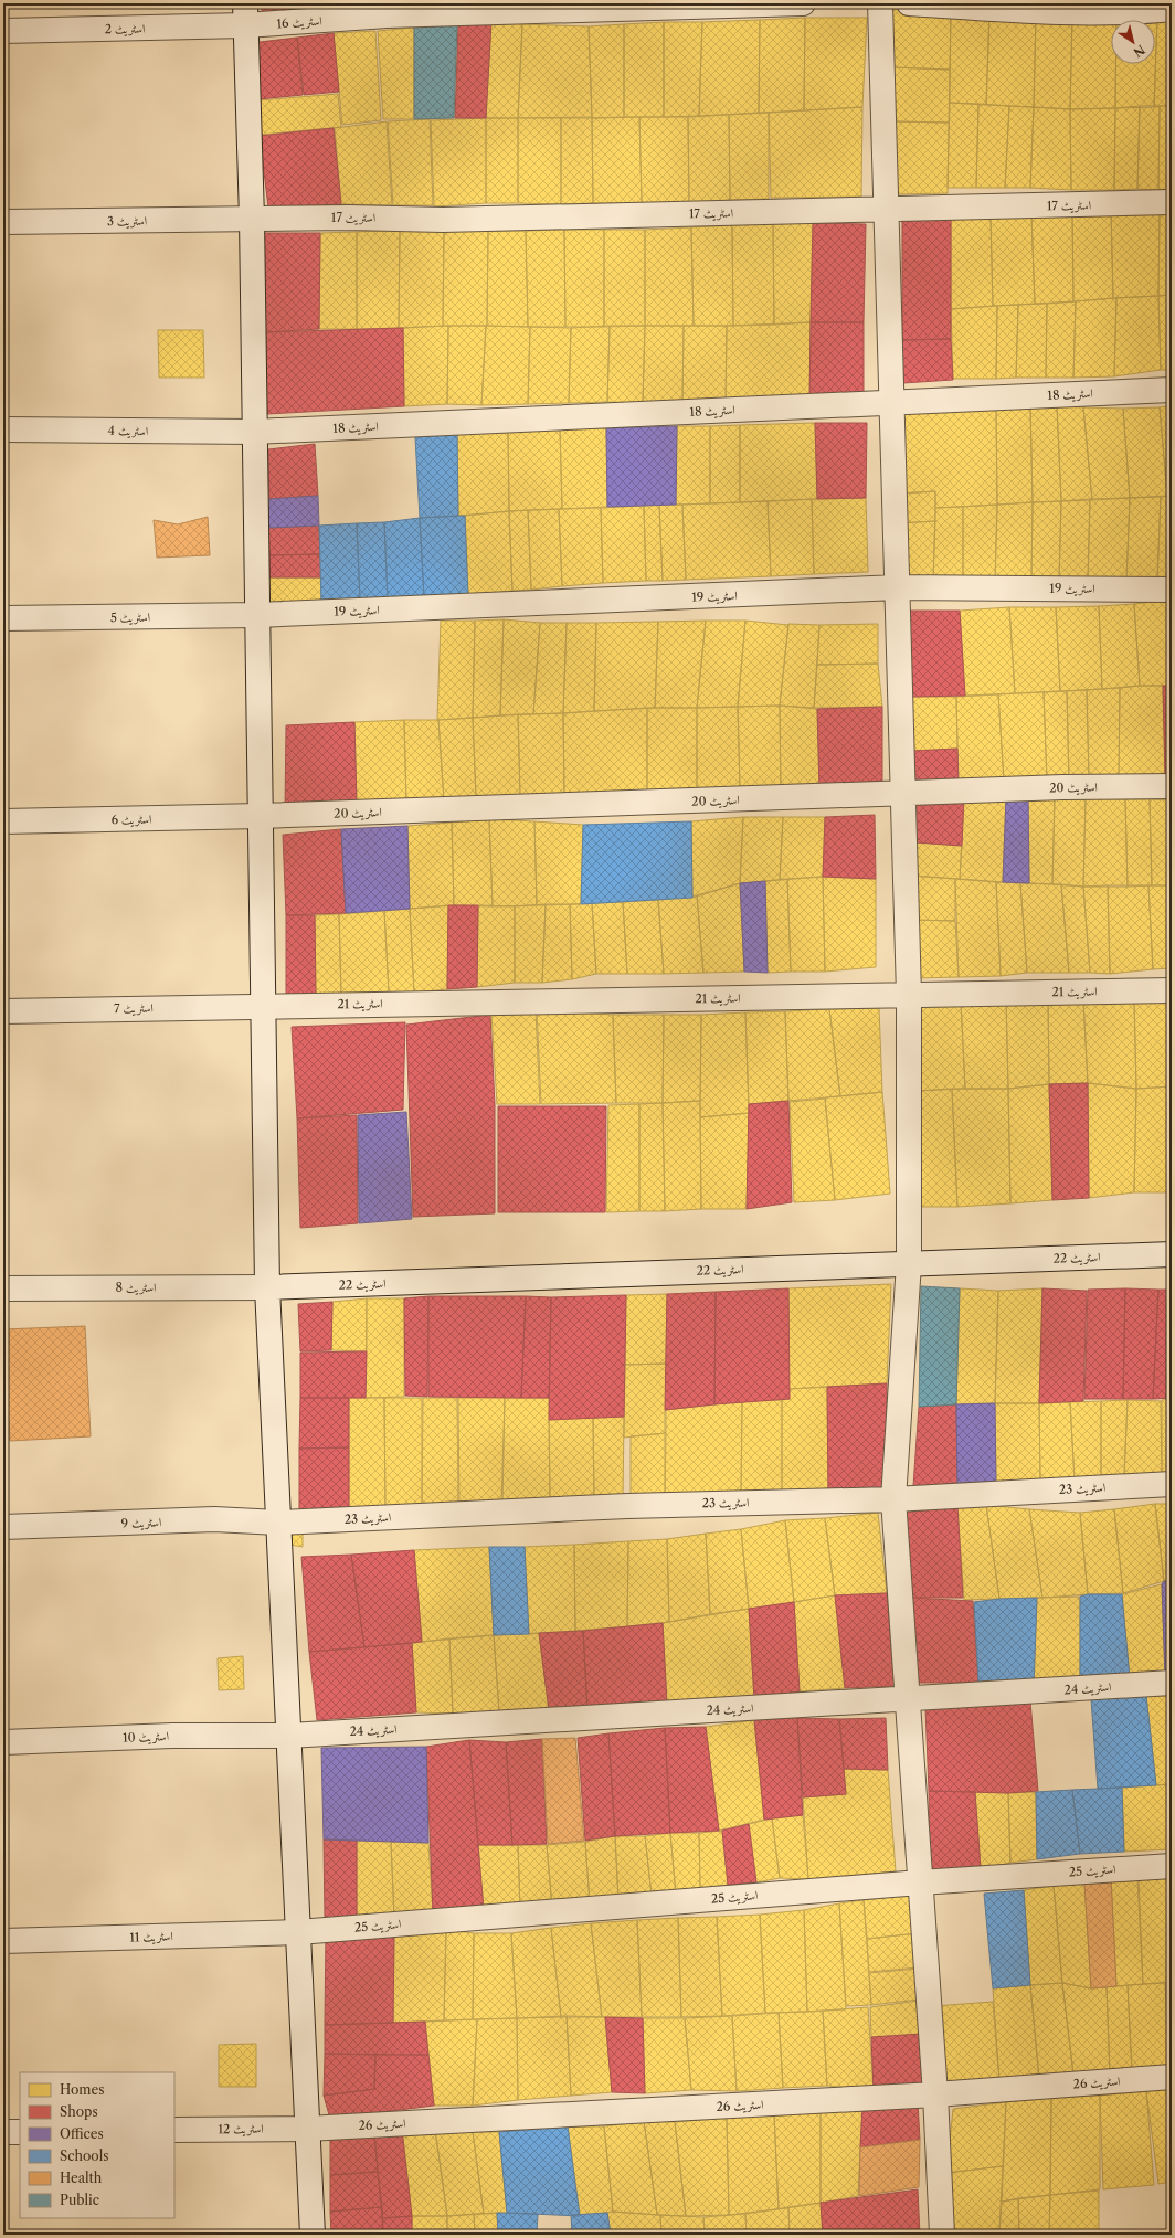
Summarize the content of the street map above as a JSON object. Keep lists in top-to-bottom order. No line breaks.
{"streets":{"street":["اسٹریٹ 16","اسٹریٹ 2","اسٹریٹ 17","اسٹریٹ 3","اسٹریٹ 18","اسٹریٹ 4","اسٹریٹ 19","اسٹریٹ 5","اسٹریٹ 20","اسٹریٹ 6","اسٹریٹ 21","اسٹریٹ 7","اسٹریٹ 22","اسٹریٹ 8","اسٹریٹ 23","اسٹریٹ 9","اسٹریٹ 24","اسٹریٹ 10","اسٹریٹ 25","اسٹریٹ 11","اسٹریٹ 26","اسٹریٹ 12"]},"crossings":[["اسٹریٹ 16","اسٹریٹ 2"],["اسٹریٹ 17","اسٹریٹ 3"],["اسٹریٹ 18","اسٹریٹ 4"],["اسٹریٹ 19","اسٹریٹ 5"],["اسٹریٹ 20","اسٹریٹ 6"],["اسٹریٹ 21","اسٹریٹ 7"],["اسٹریٹ 22","اسٹریٹ 8"],["اسٹریٹ 23","اسٹریٹ 9"],["اسٹریٹ 24","اسٹریٹ 10"],["اسٹریٹ 25","اسٹریٹ 11"],["اسٹریٹ 26","اسٹریٹ 12"]],"legend":["Homes","Shops","Offices","Schools","Health","Public"],"north":"bottom right"}
